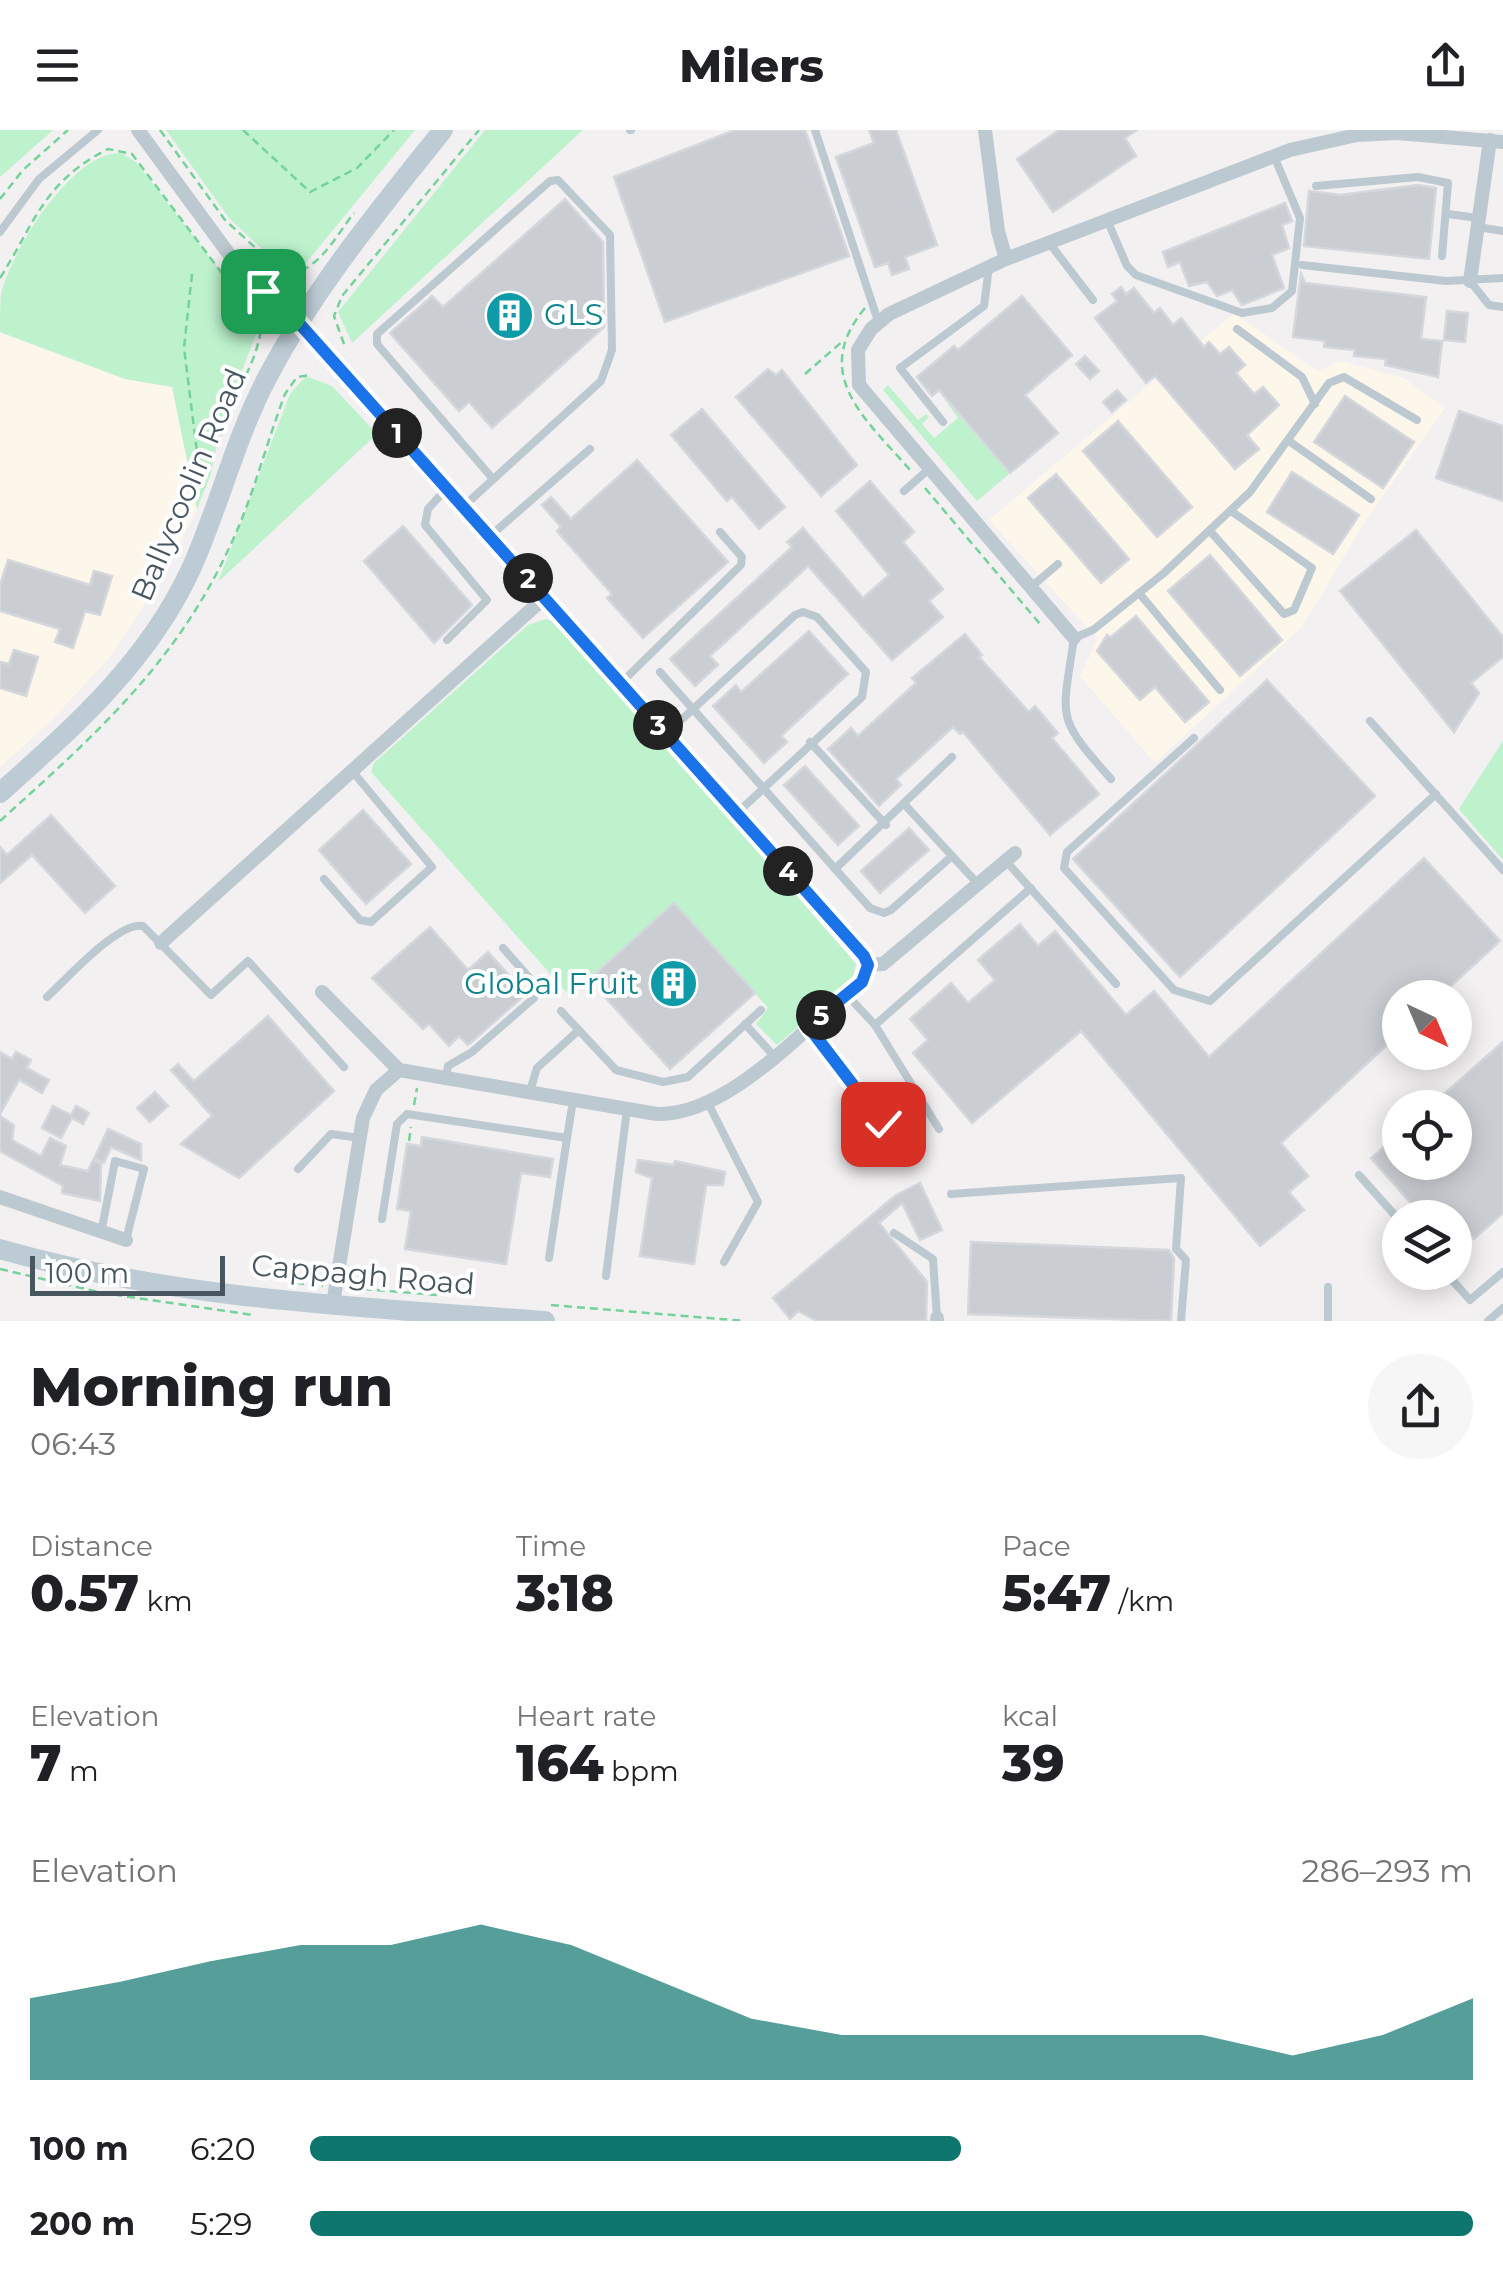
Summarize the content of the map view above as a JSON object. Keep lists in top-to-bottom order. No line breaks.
{"streets":{"street":["Ballycoolin Road","Cappagh Road"]},"places":{"building":["GLS","Global Fruit"]},"scale_bar":"100 m","north":"bottom right","page":{"header":"Milers","pins":["1","2","3","4","5"],"scale":"100 m","heading":["Morning run","06:43"],"stats":[["Distance","0.57 km"],["Time","3:18"],["Pace","5:47 /km"],["Elevation","7 m"],["Heart rate","164 bpm"],["kcal","39"]],"chart":["Elevation","286–293 m"],"list":[{"name":"100 m","note":"6:20"},{"name":"200 m","note":"5:29"}]}}
